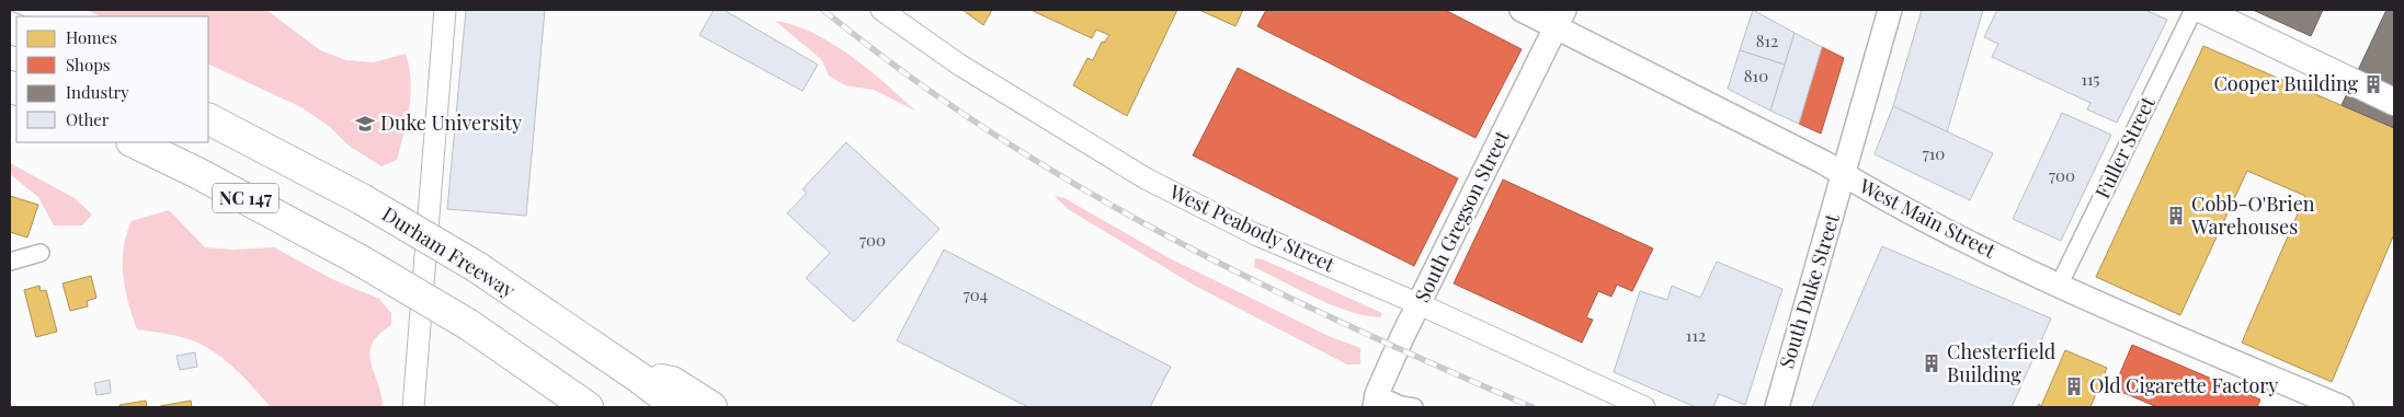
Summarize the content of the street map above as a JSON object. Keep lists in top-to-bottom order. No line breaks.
{"streets":{"highway":["NC 147","Durham Freeway"],"main road":["South Gregson Street","West Main Street","South Duke Street"],"street":["Fuller Street","West Peabody Street"]},"crossings":[["Fuller Street","West Main Street"],["South Gregson Street","West Main Street"],["South Gregson Street","West Peabody Street"],["West Main Street","South Duke Street"]],"places":{"building":["Cooper Building","Cobb-O'Brien Warehouses","Chesterfield Building","Old Cigarette Factory"],"school or university":["Duke University"]},"house_numbers":["812","810","115","710","700","700","704","112"],"legend":["Homes","Shops","Industry","Other"]}
